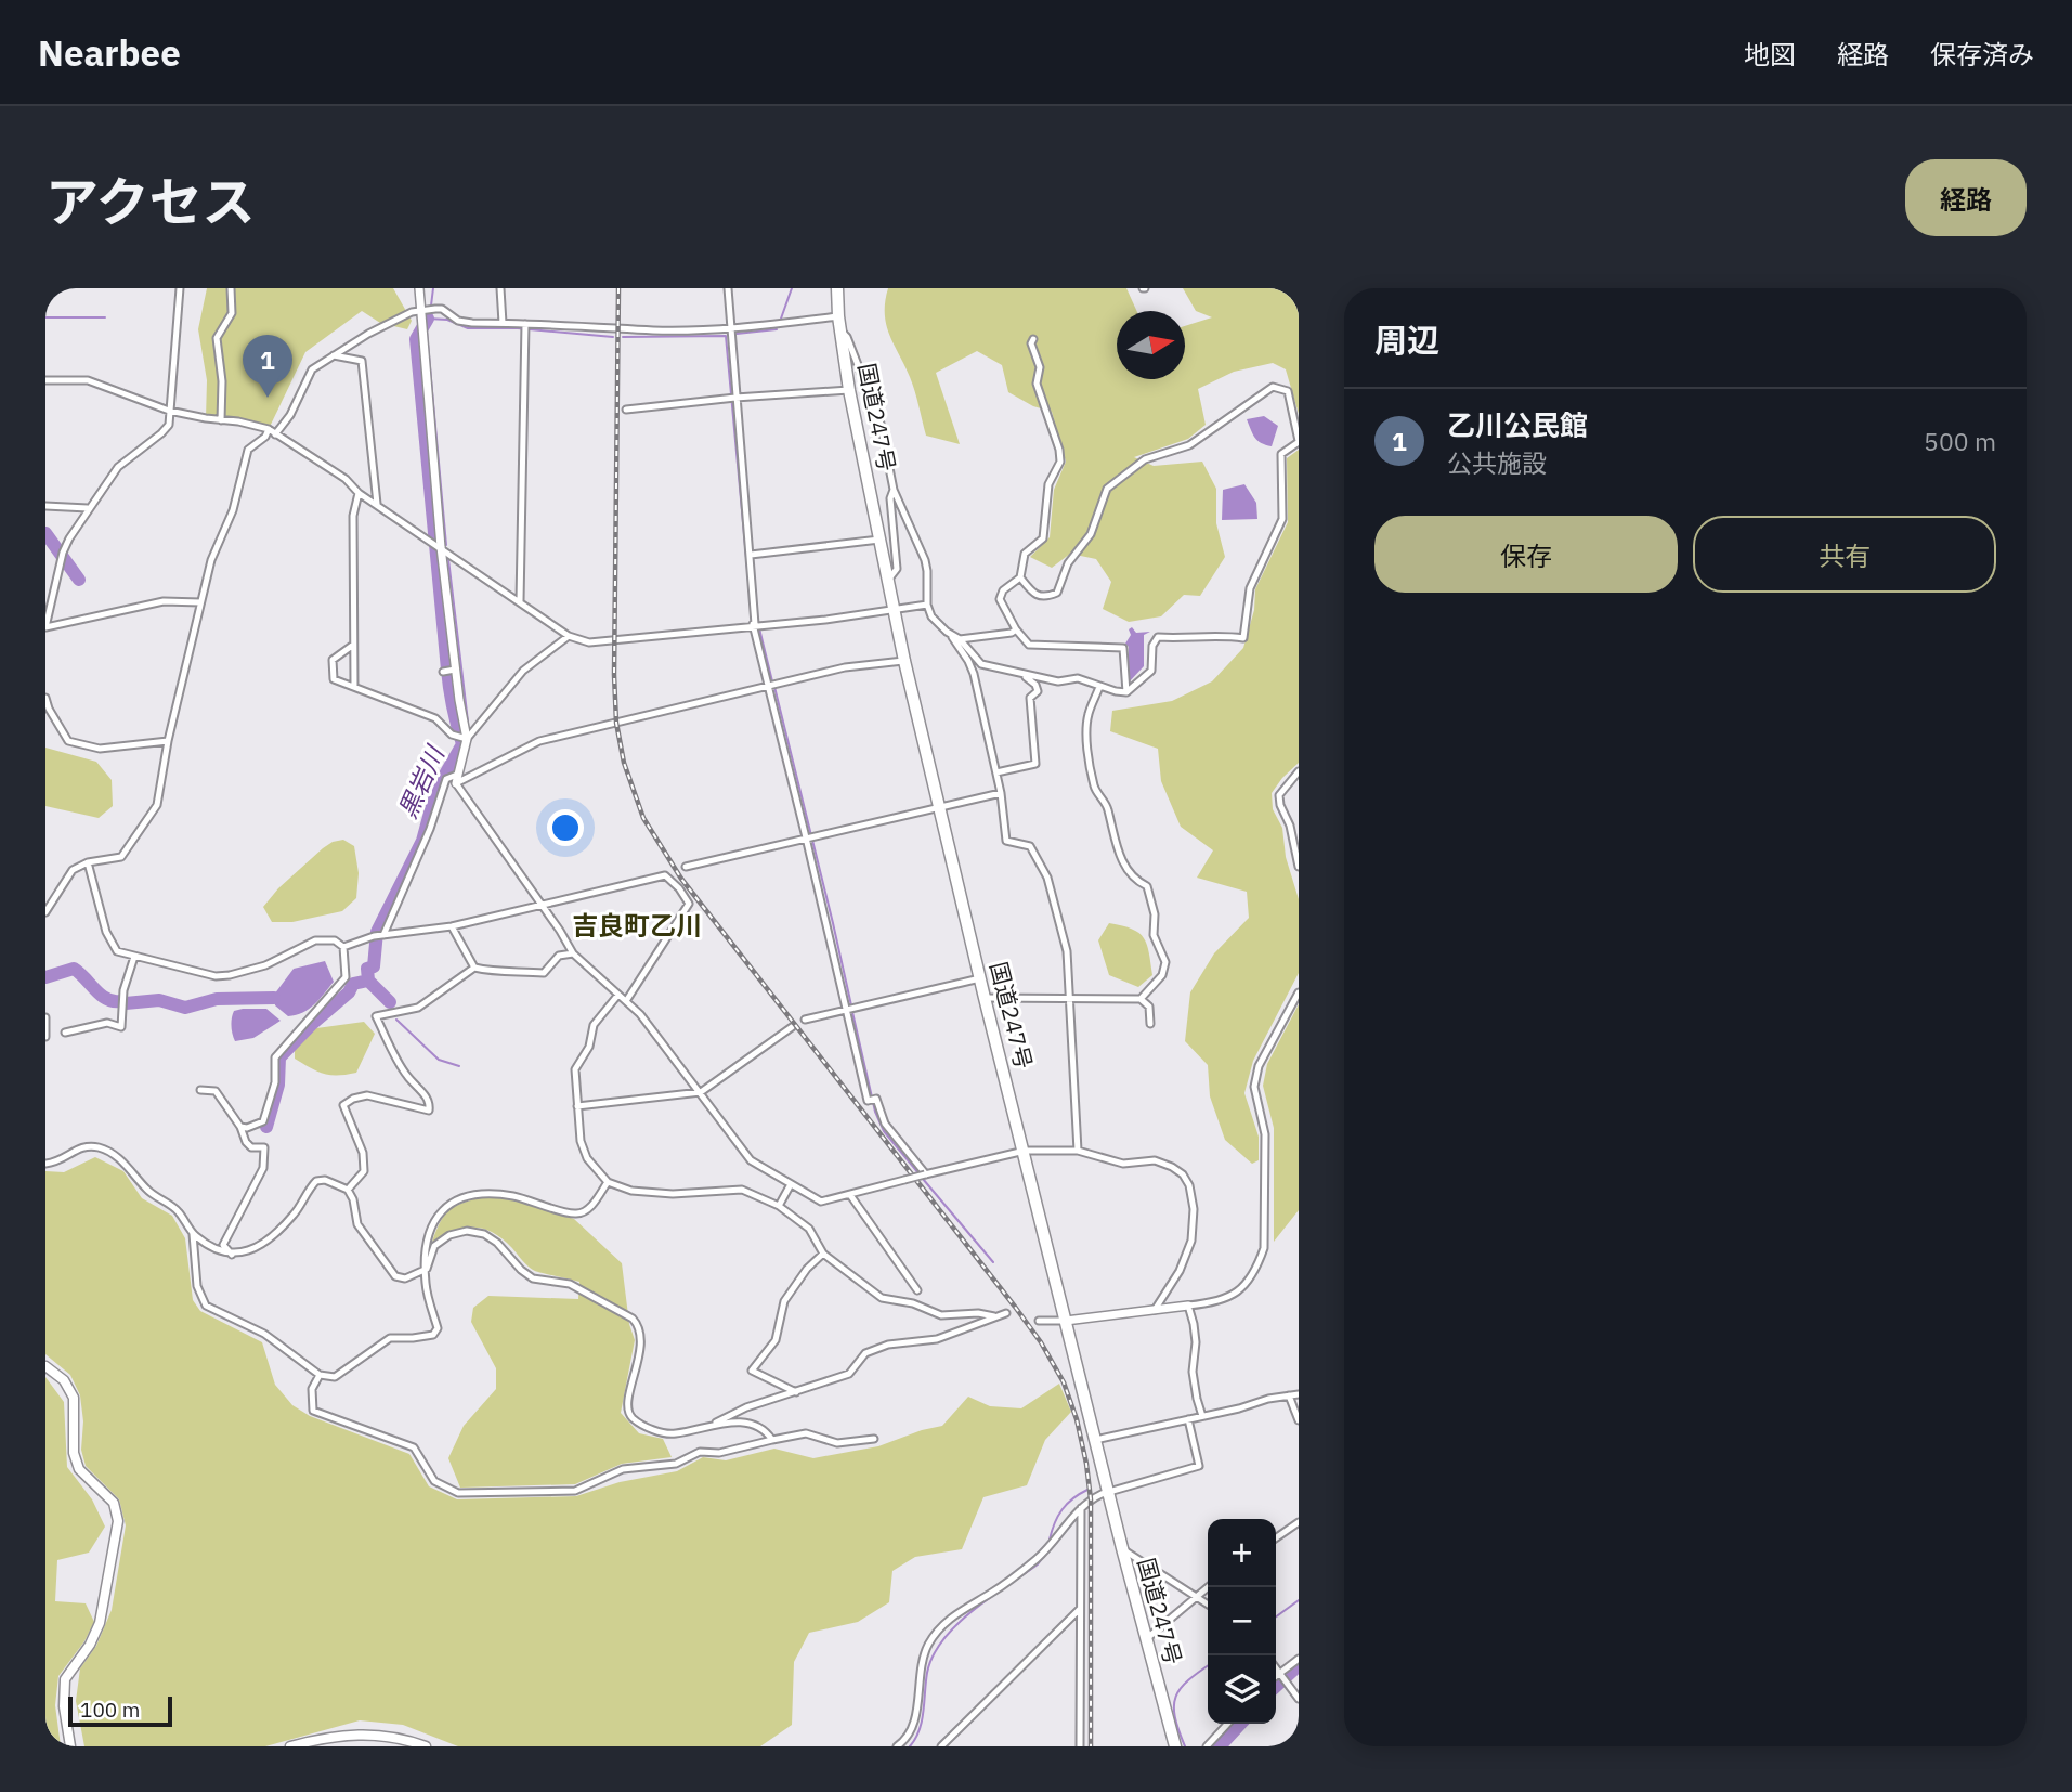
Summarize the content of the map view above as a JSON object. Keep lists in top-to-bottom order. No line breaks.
{"streets":{"highway":["国道247号"]},"districts":["吉良町乙川"],"water":["黒岩川"],"scale_bar":"100 m","north":"right","page":{"header":"Nearbee","nav":["地図","経路","保存済み"],"title":"アクセス","buttons":["経路",["保存","共有"]],"heading":"周辺","pins":"1","list":[{"mark":"1","name":"乙川公民館","note":"公共施設","value":"500 m"}],"map_buttons":["+","−"],"scale":"100 m"}}
